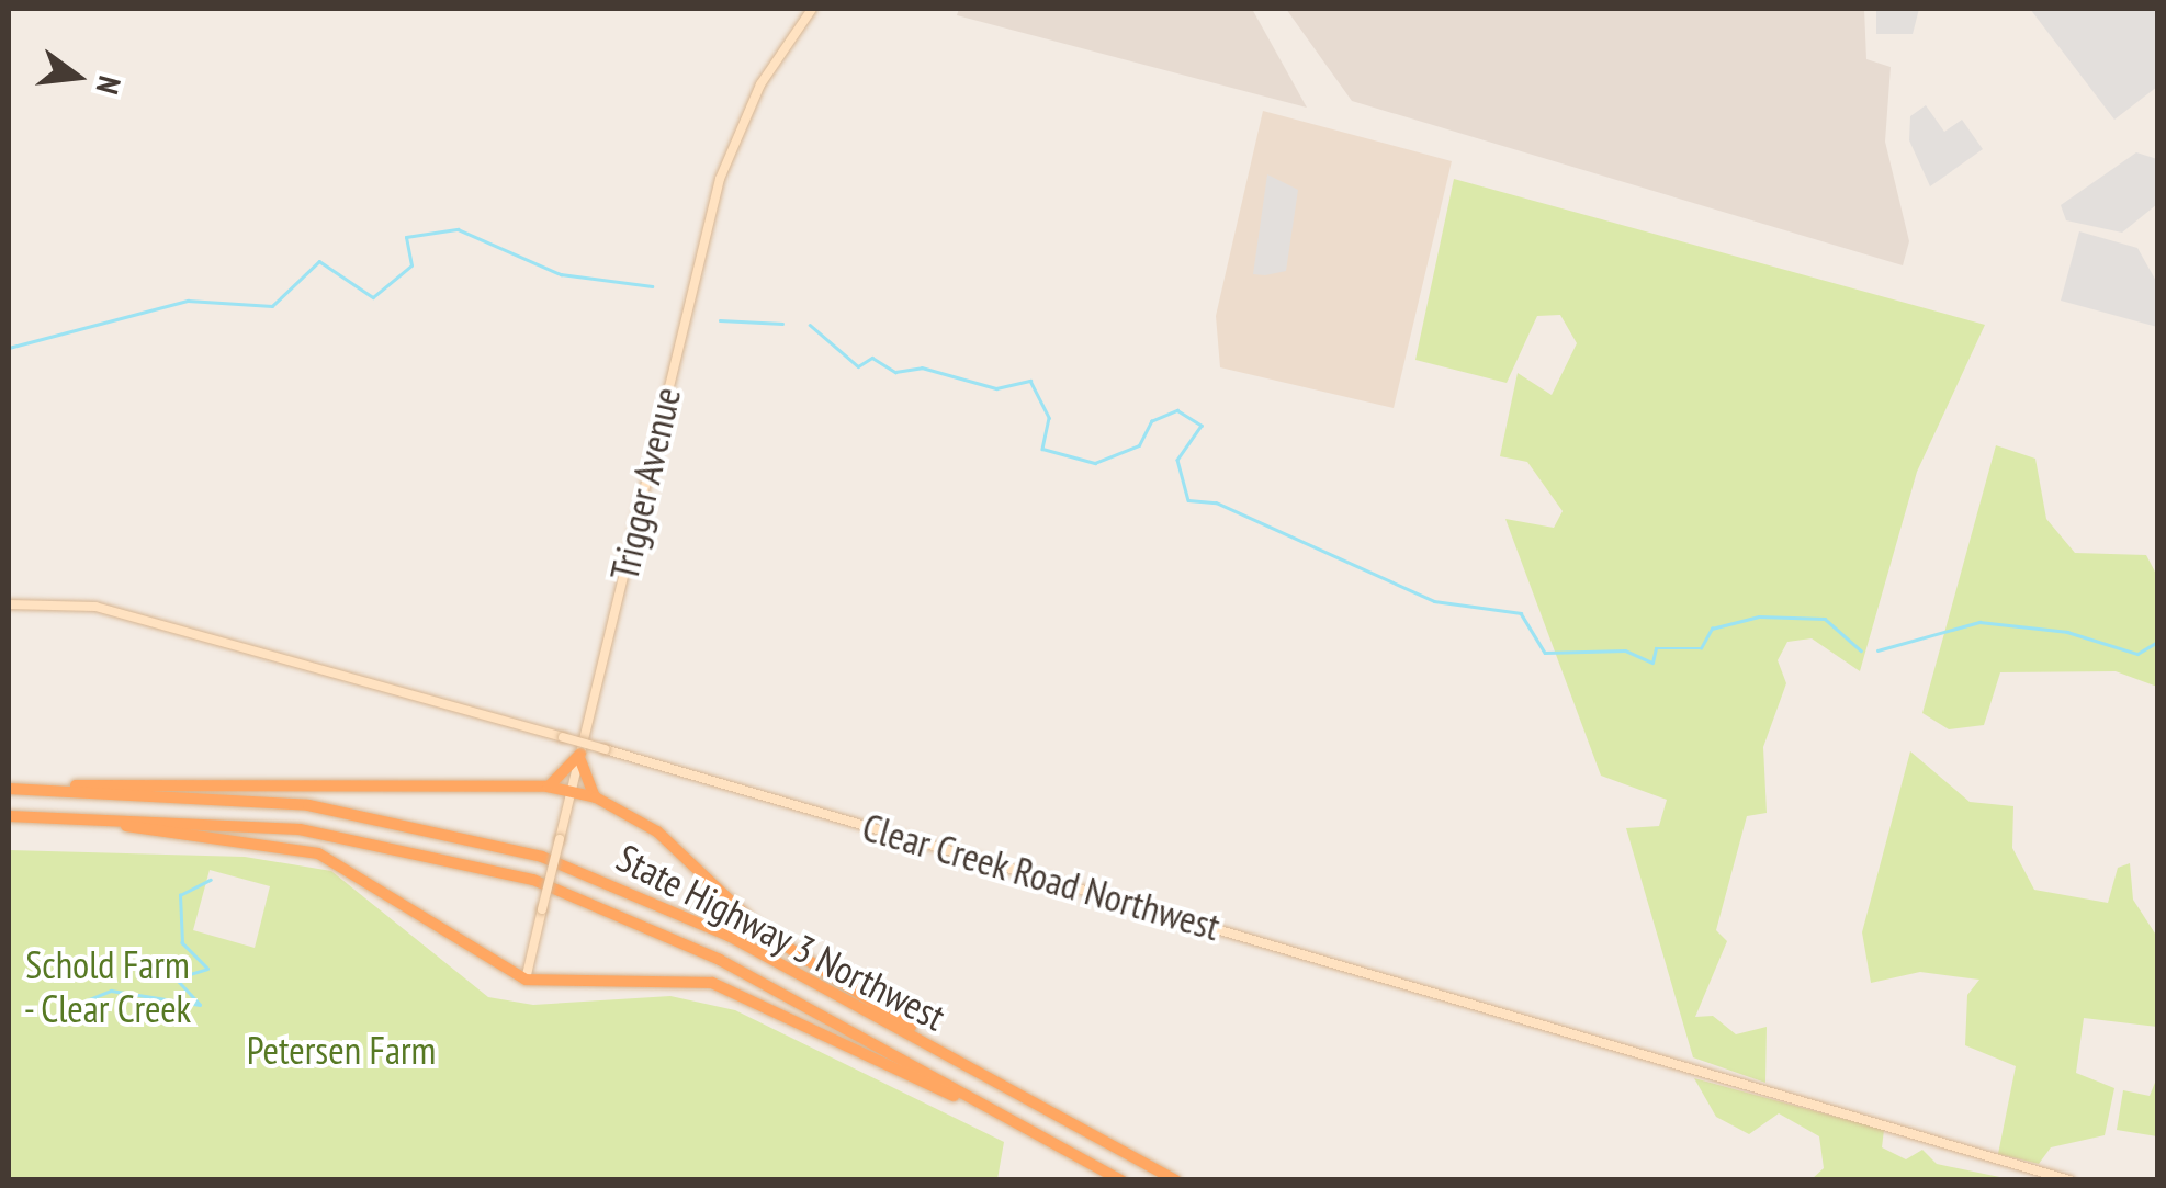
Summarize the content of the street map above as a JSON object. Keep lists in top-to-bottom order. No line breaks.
{"streets":{"highway":["State Highway 3 Northwest"],"main road":["Trigger Avenue","Clear Creek Road Northwest"]},"parks":["Schold Farm - Clear Creek","Petersen Farm"],"north":"right"}
